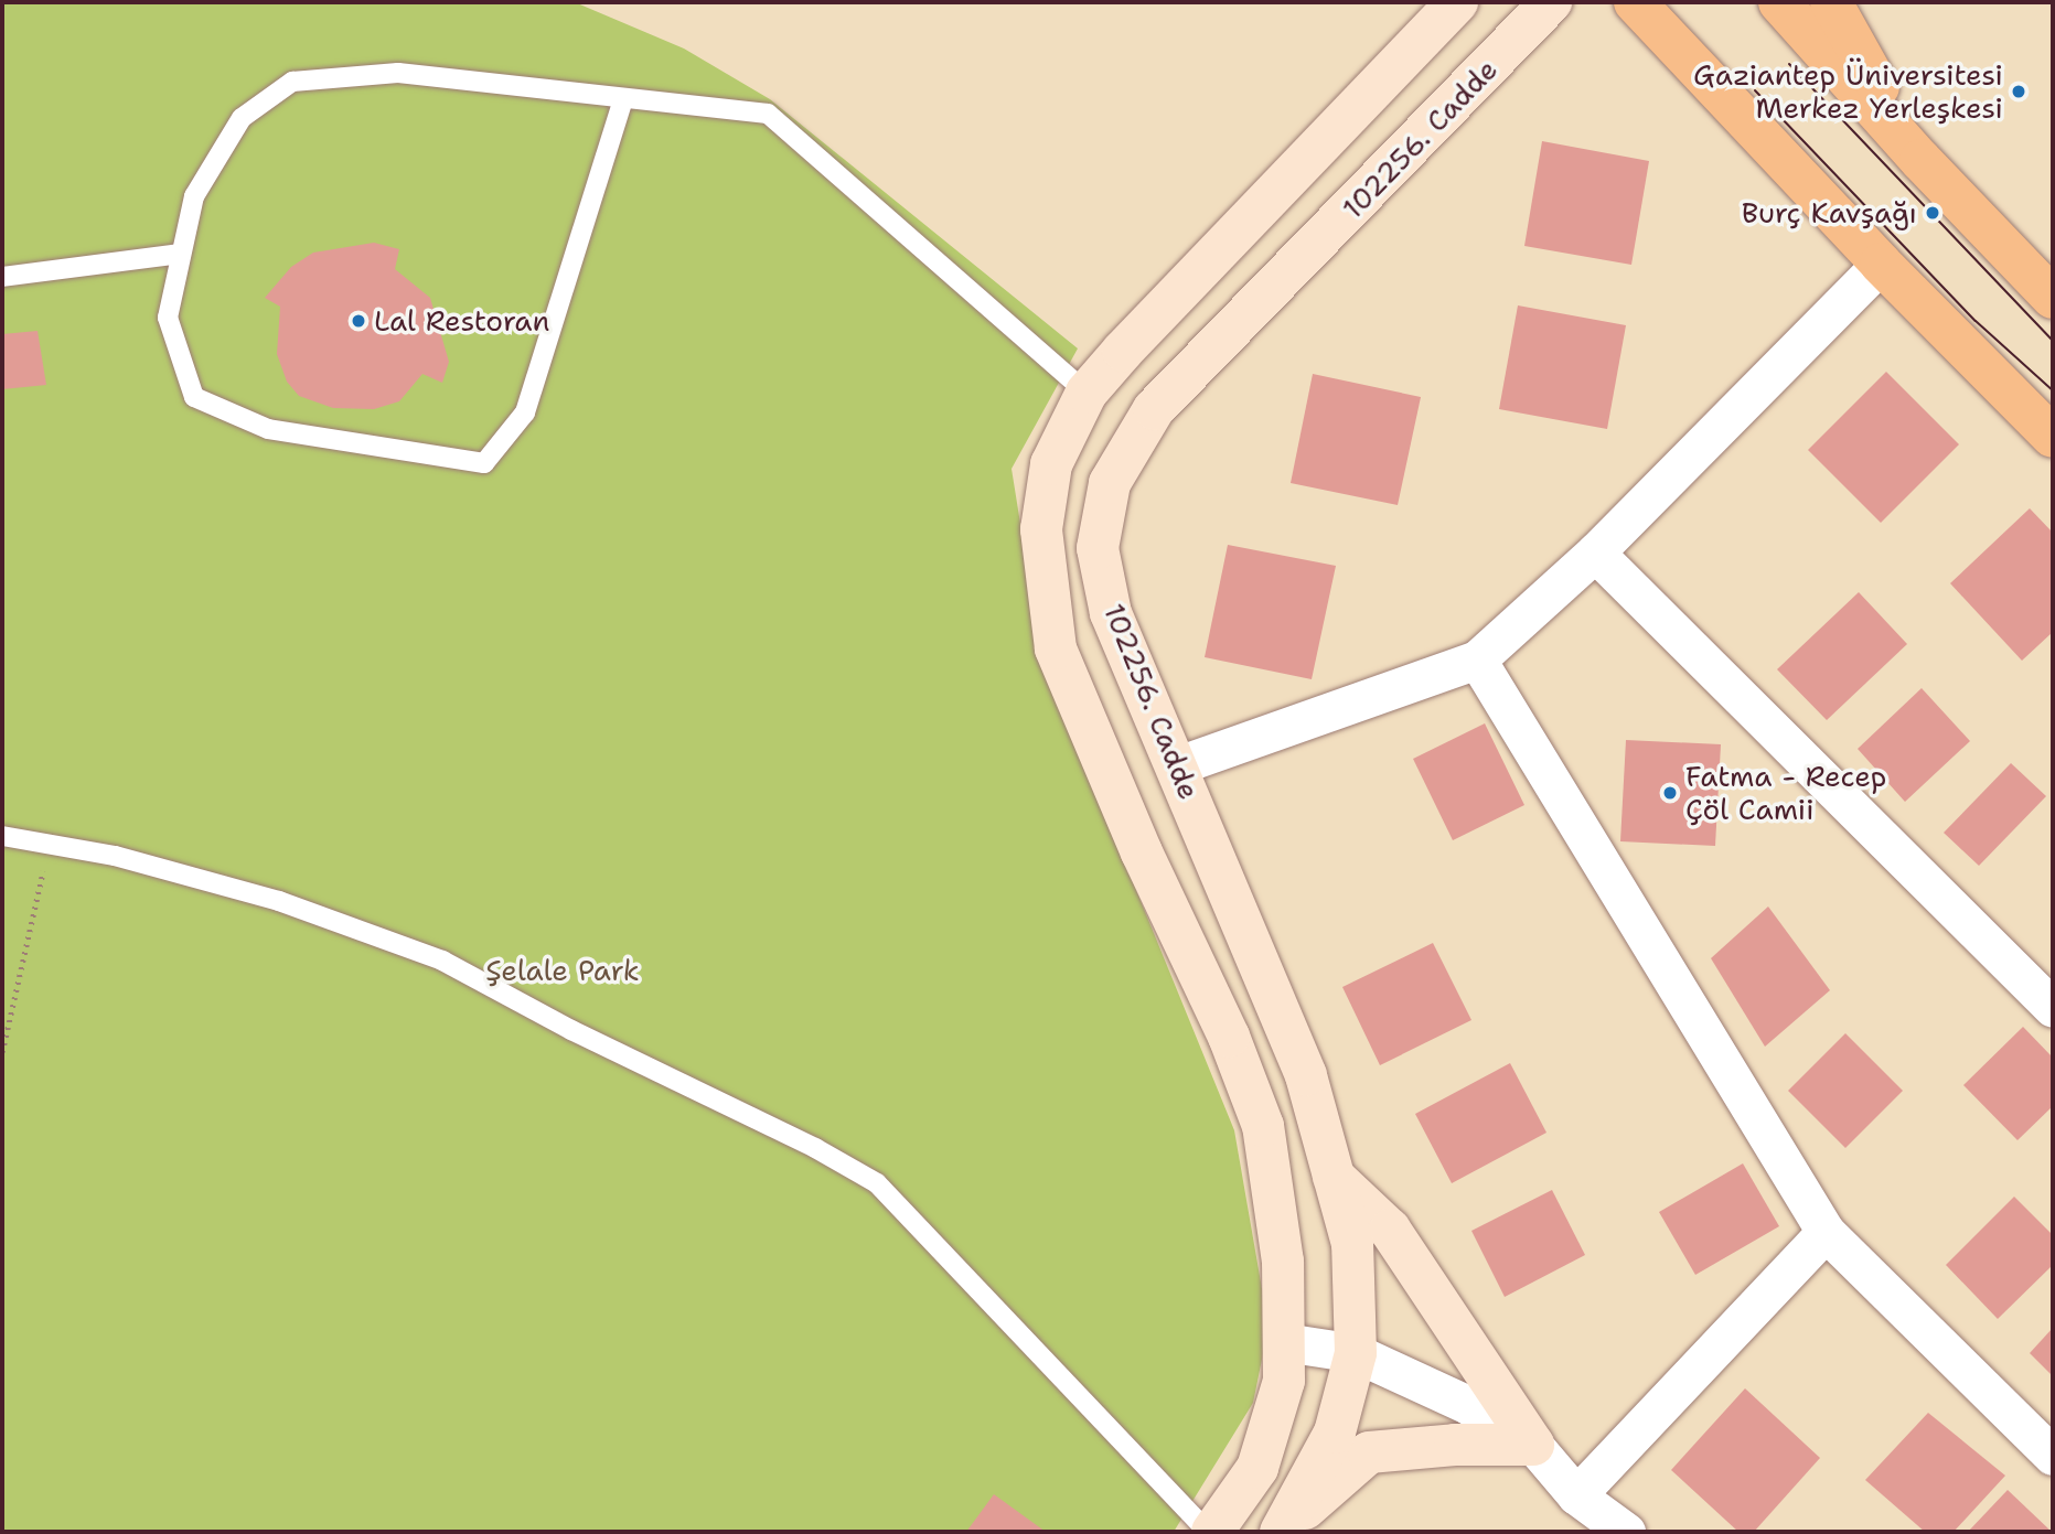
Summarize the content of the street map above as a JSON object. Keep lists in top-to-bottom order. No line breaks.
{"streets":{"street":["102256. Cadde"]},"parks":["Şelale Park"],"places":["Gaziantep Üniversitesi Merkez Yerleşkesi","Burç Kavşağı","Lal Restoran","Fatma - Recep Çöl Camii"]}
